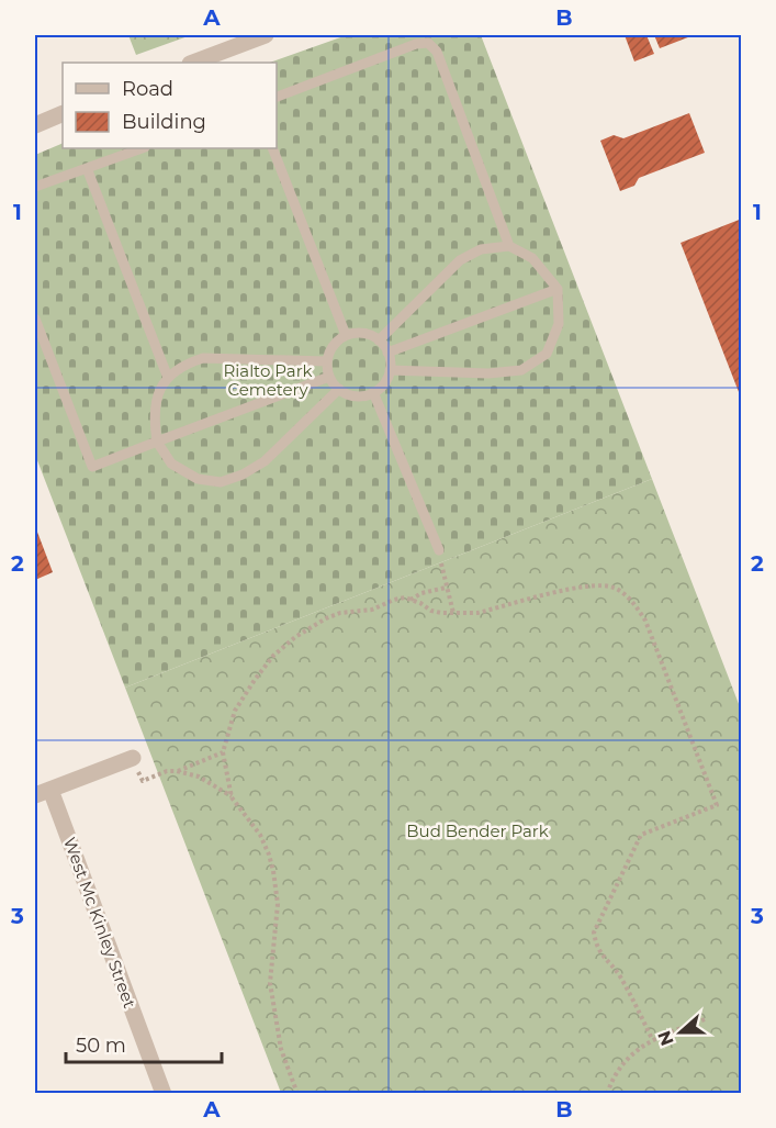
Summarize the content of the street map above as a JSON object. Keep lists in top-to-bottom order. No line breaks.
{"streets":{"street":["West Mc Kinley Street"]},"parks":["Rialto Park Cemetery","Bud Bender Park"],"legend":["Road","Building"],"scale_bar":"50 m","north":"left","grid":{"columns":["A","B"],"rows":["1","2","3"]}}
